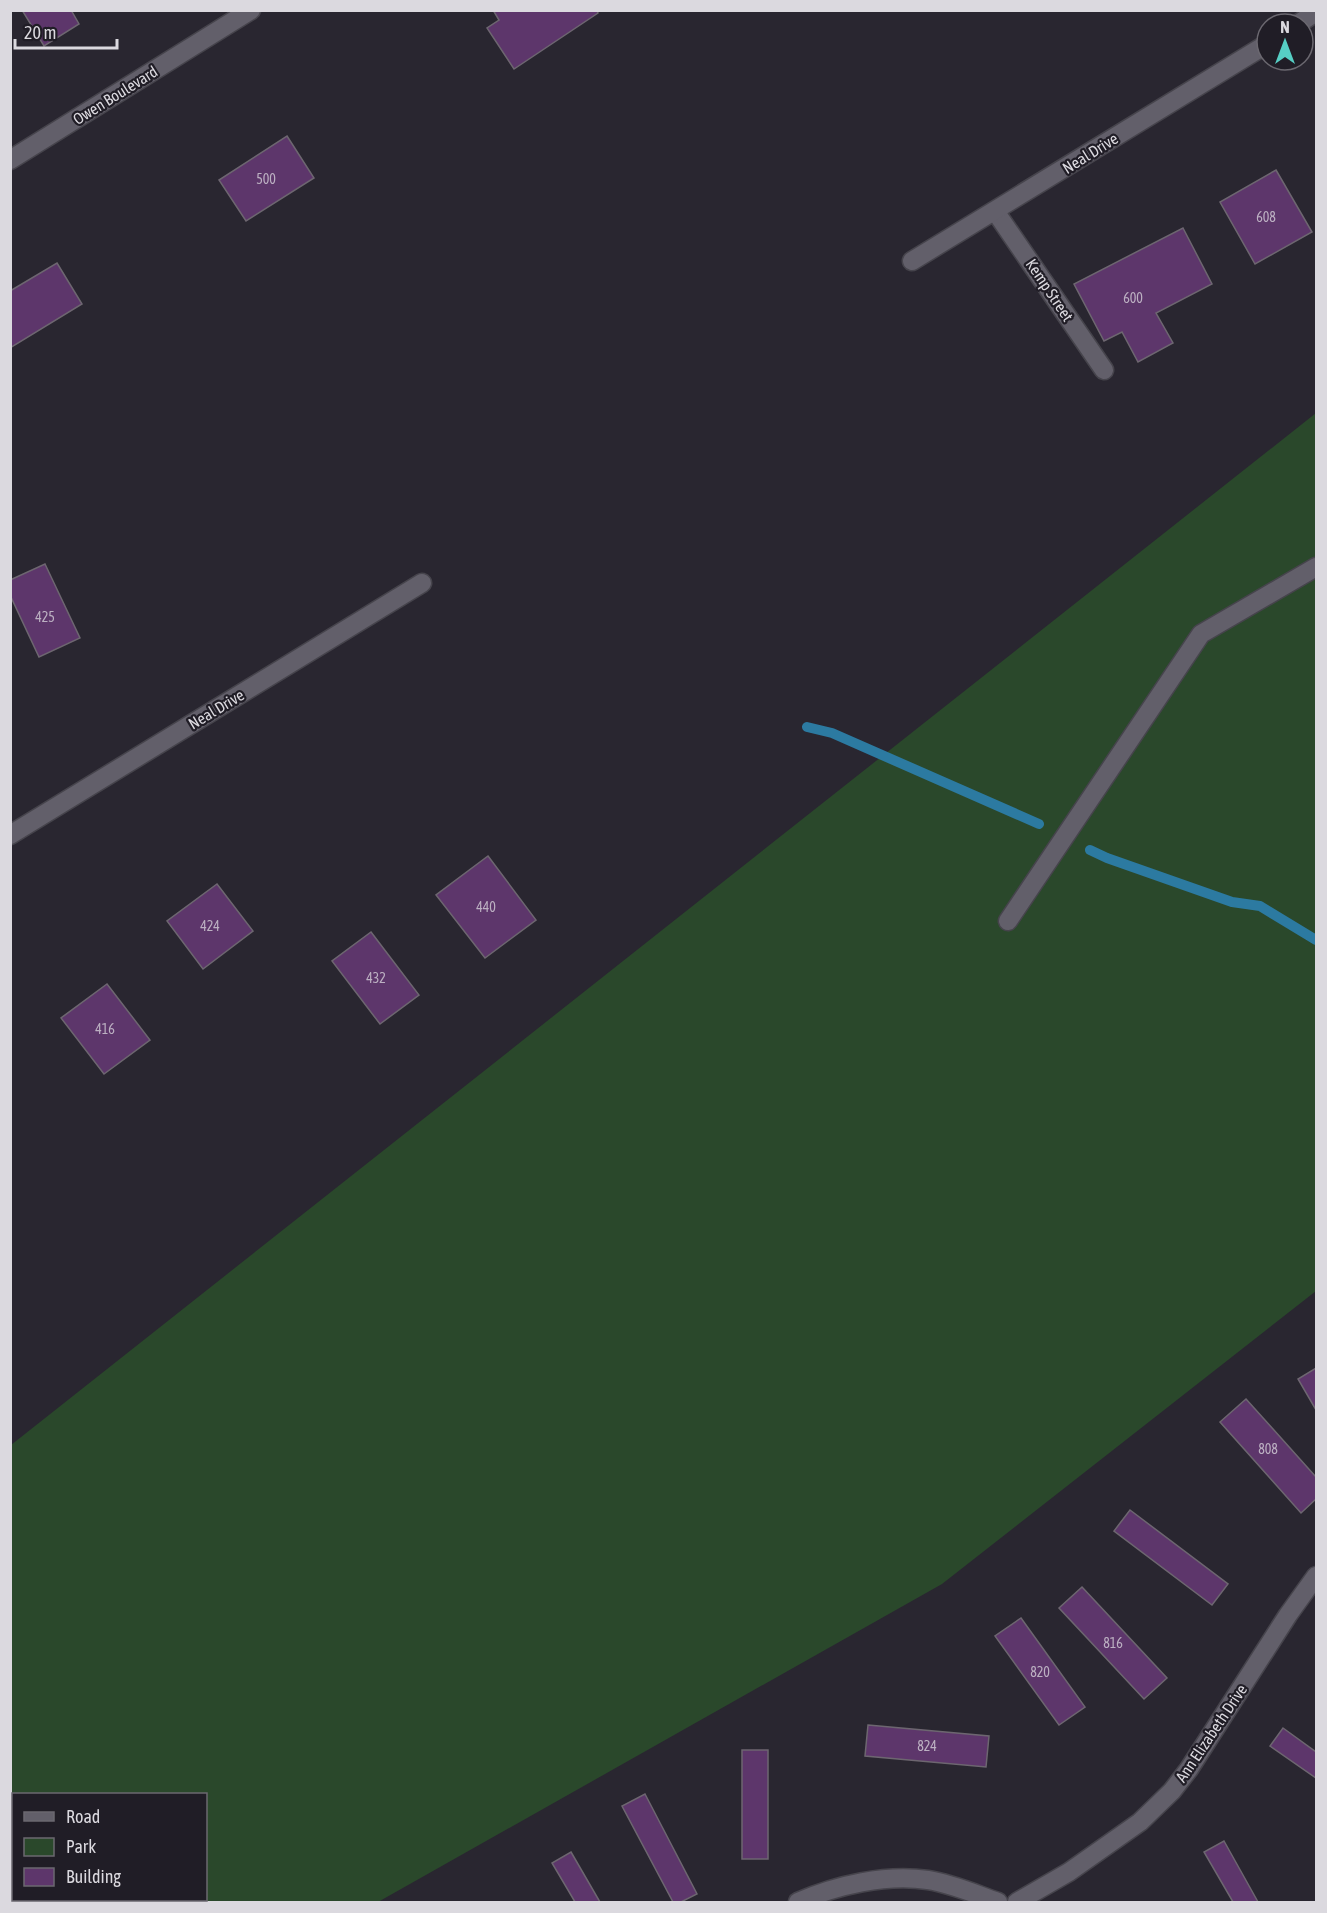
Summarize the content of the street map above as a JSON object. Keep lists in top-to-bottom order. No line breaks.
{"streets":{"street":["Owen Boulevard","Neal Drive","Kemp Street","Ann Elizabeth Drive"]},"crossings":[["Neal Drive","Kemp Street"]],"house_numbers":["500","608","600","425","440","424","432","416","808","816","820","824"],"legend":["Road","Park","Building"],"scale_bar":"20 m","north":"top"}
